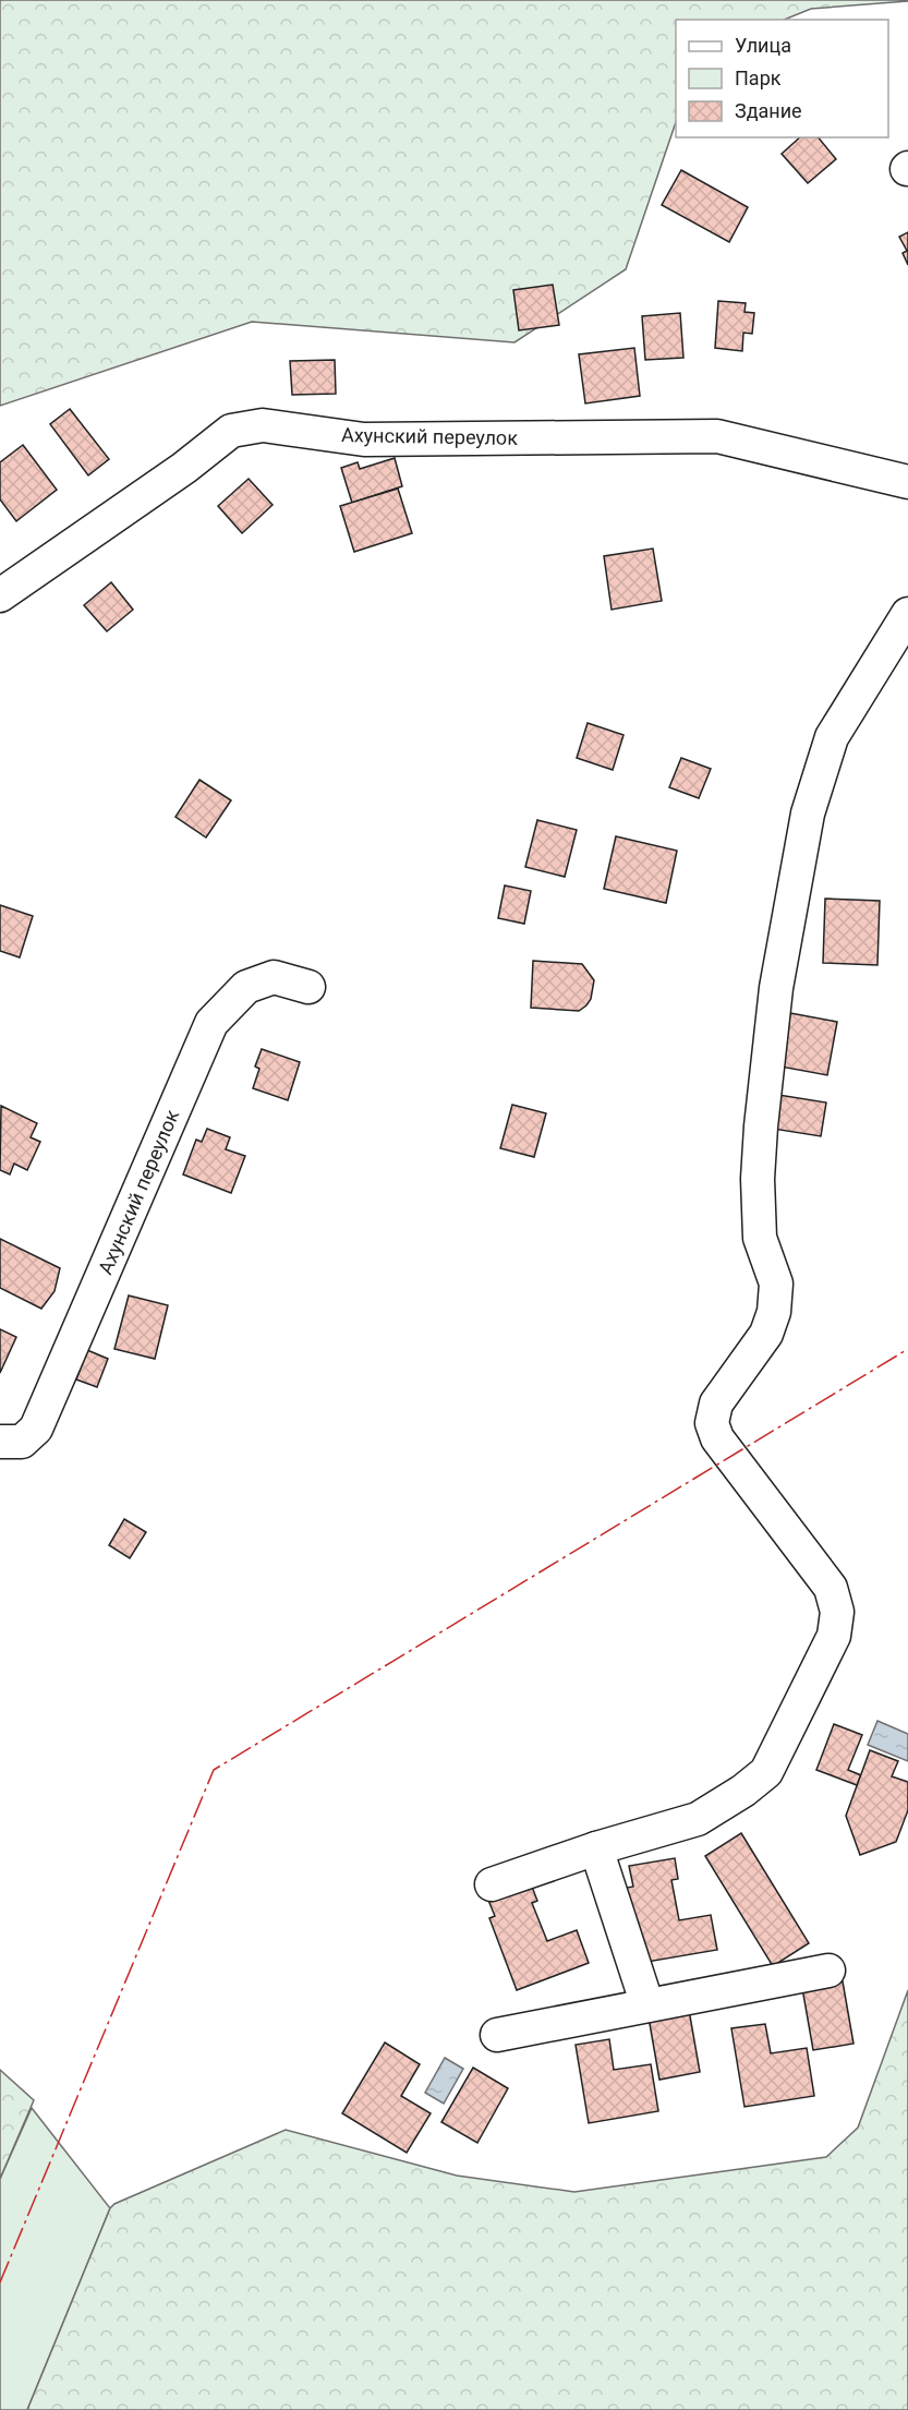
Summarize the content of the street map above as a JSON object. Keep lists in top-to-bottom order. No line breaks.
{"streets":{"street":["Ахунский переулок"]},"legend":["Улица","Парк","Здание"]}
